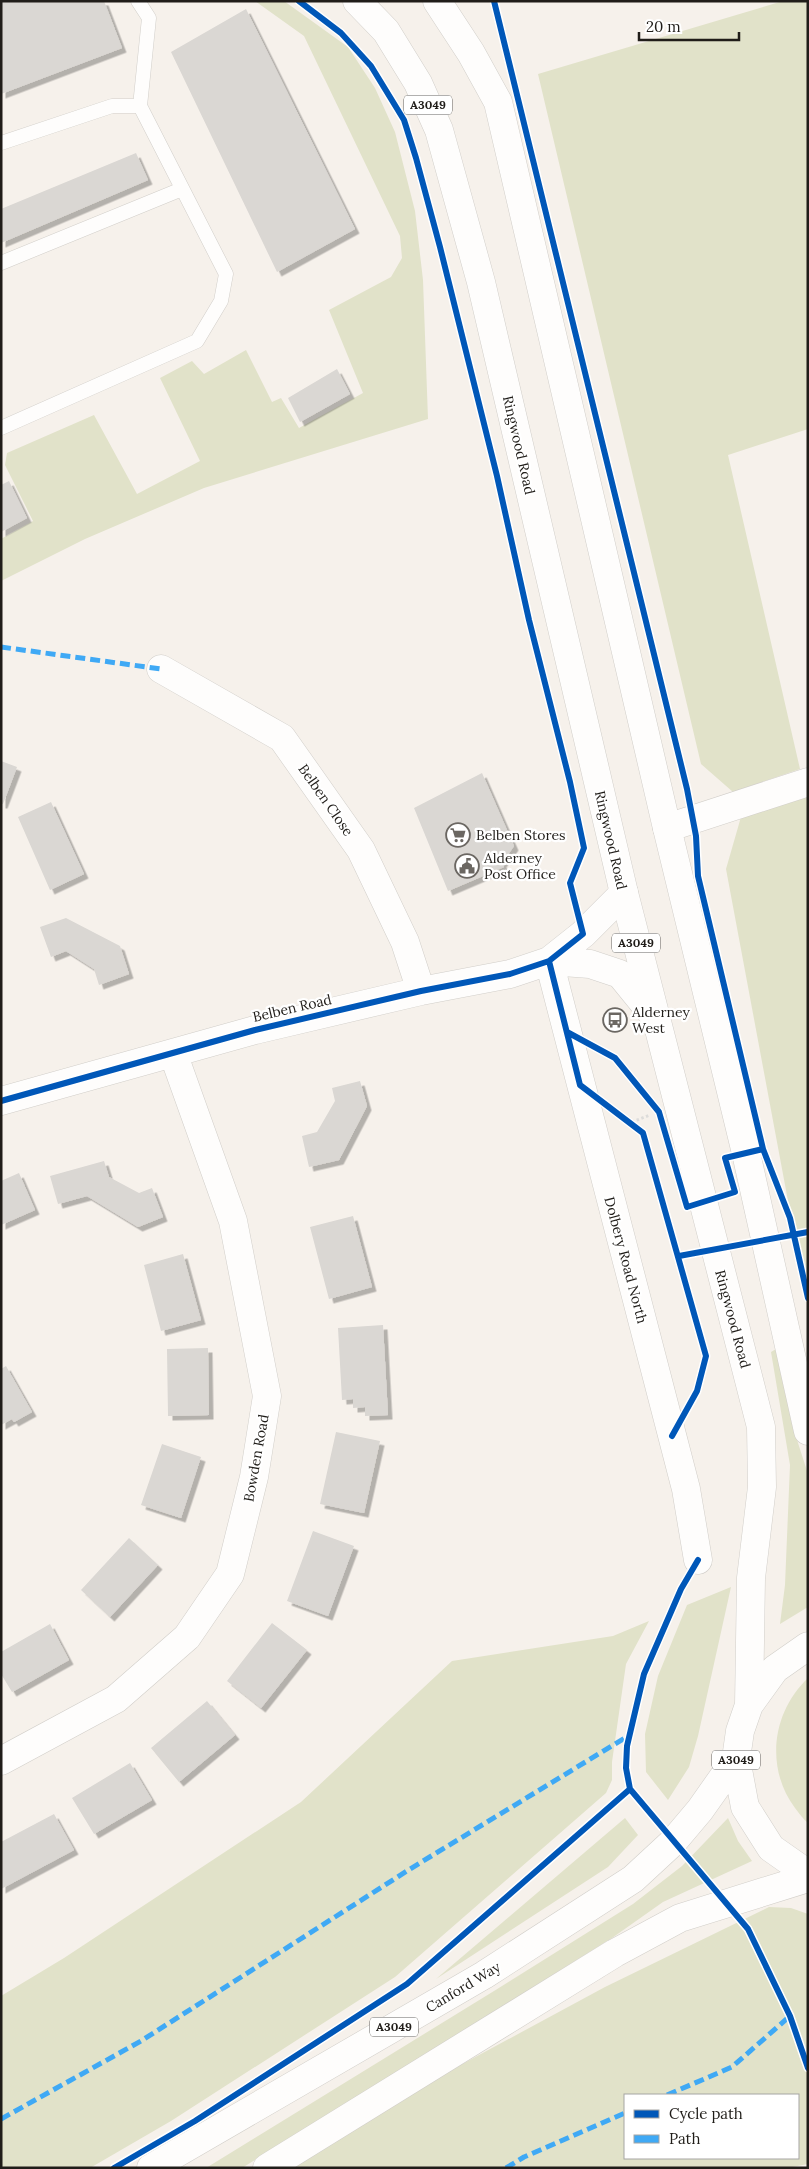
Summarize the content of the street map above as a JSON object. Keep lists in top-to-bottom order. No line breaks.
{"streets":{"main road":["A3049","Ringwood Road","Belben Close","Belben Road","Dolbery Road North","Bowden Road","Canford Way"]},"crossings":[["A3049","Ringwood Road"],["A3049","Canford Way"],["Ringwood Road","Belben Road"],["Belben Close","Belben Road"],["Belben Road","Dolbery Road North"],["Belben Road","Bowden Road"]],"places":{"supermarket":["Belben Stores"],"public building":["Alderney Post Office"],"bus stop":["Alderney West"]},"legend":["Cycle path","Path"],"scale_bar":"20 m"}
